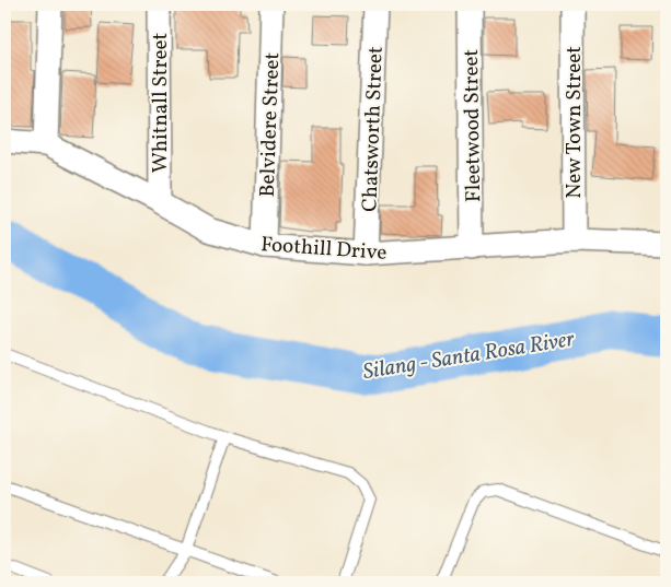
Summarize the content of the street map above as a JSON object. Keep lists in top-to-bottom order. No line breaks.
{"streets":{"street":["Whitnall Street","New Town Street","Belvidere Street","Fleetwood Street","Chatsworth Street","Foothill Drive"]},"crossings":[["Whitnall Street","Foothill Drive"],["New Town Street","Foothill Drive"],["Belvidere Street","Foothill Drive"],["Fleetwood Street","Foothill Drive"],["Chatsworth Street","Foothill Drive"]],"water":["Silang - Santa Rosa River"]}
